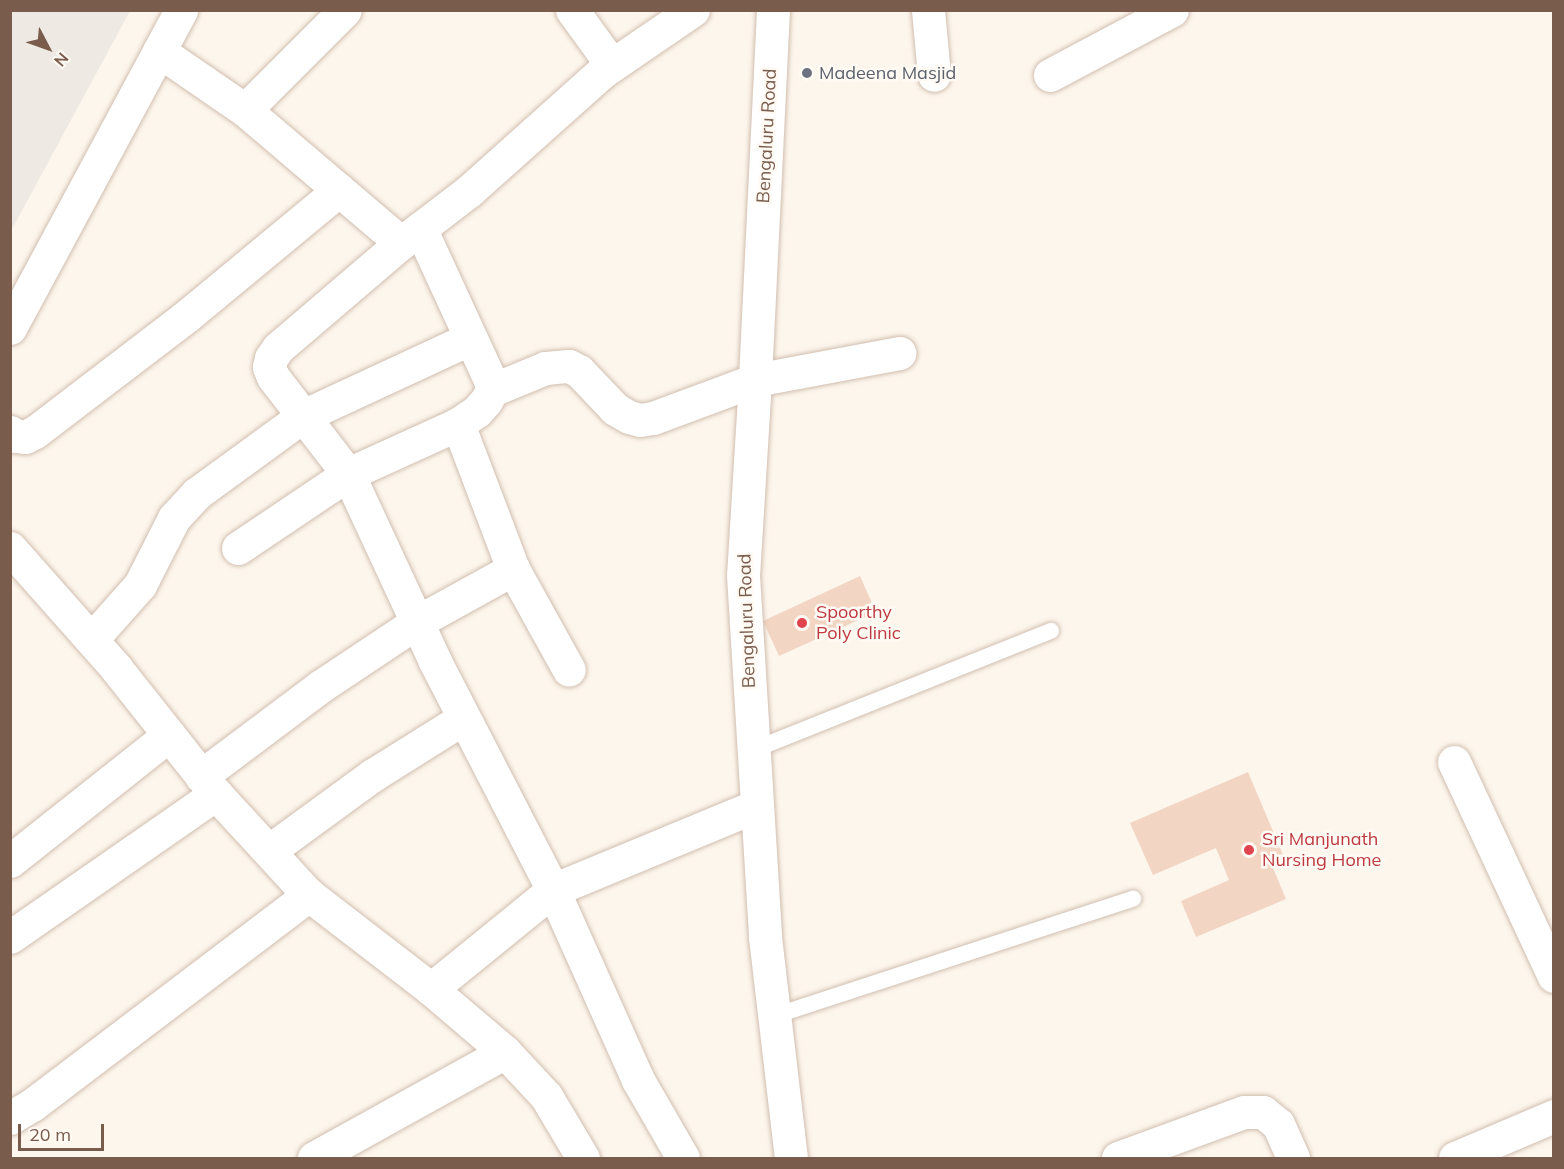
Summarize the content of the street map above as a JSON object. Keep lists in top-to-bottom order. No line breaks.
{"streets":{"street":["Bengaluru Road"]},"places":["Madeena Masjid","Spoorthy Poly Clinic","Sri Manjunath Nursing Home"],"scale_bar":"20 m","north":"bottom right"}
